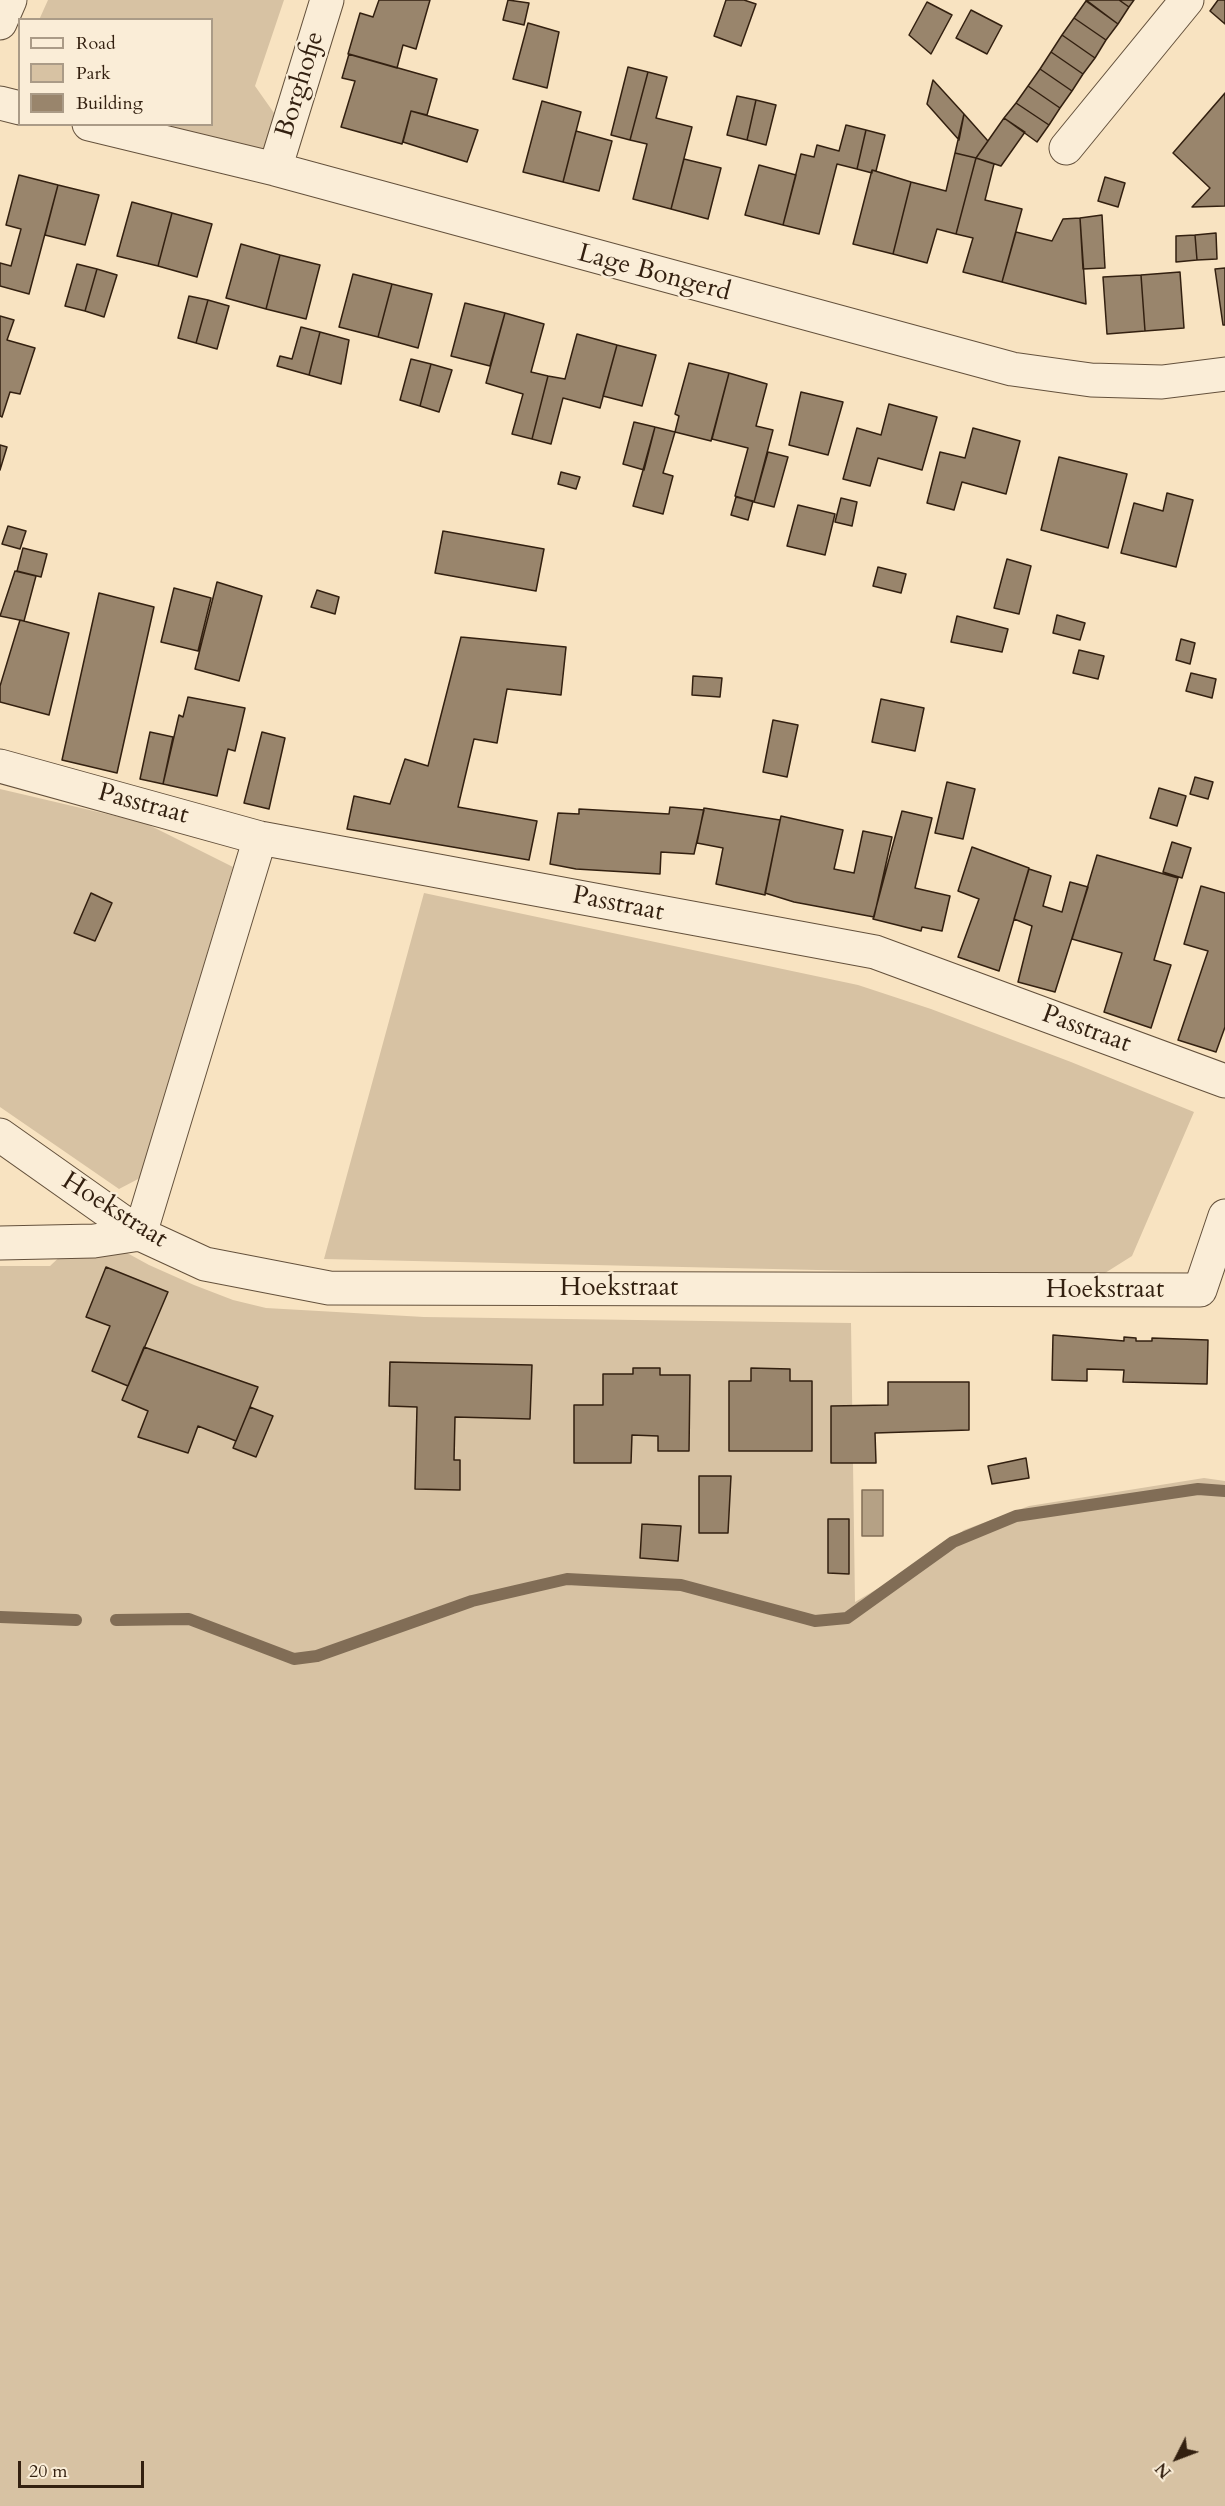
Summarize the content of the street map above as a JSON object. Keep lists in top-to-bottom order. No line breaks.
{"streets":{"street":["Borghofje","Lage Bongerd","Passtraat","Hoekstraat"]},"crossings":[["Borghofje","Lage Bongerd"]],"legend":["Road","Park","Building"],"scale_bar":"20 m","north":"bottom left"}
